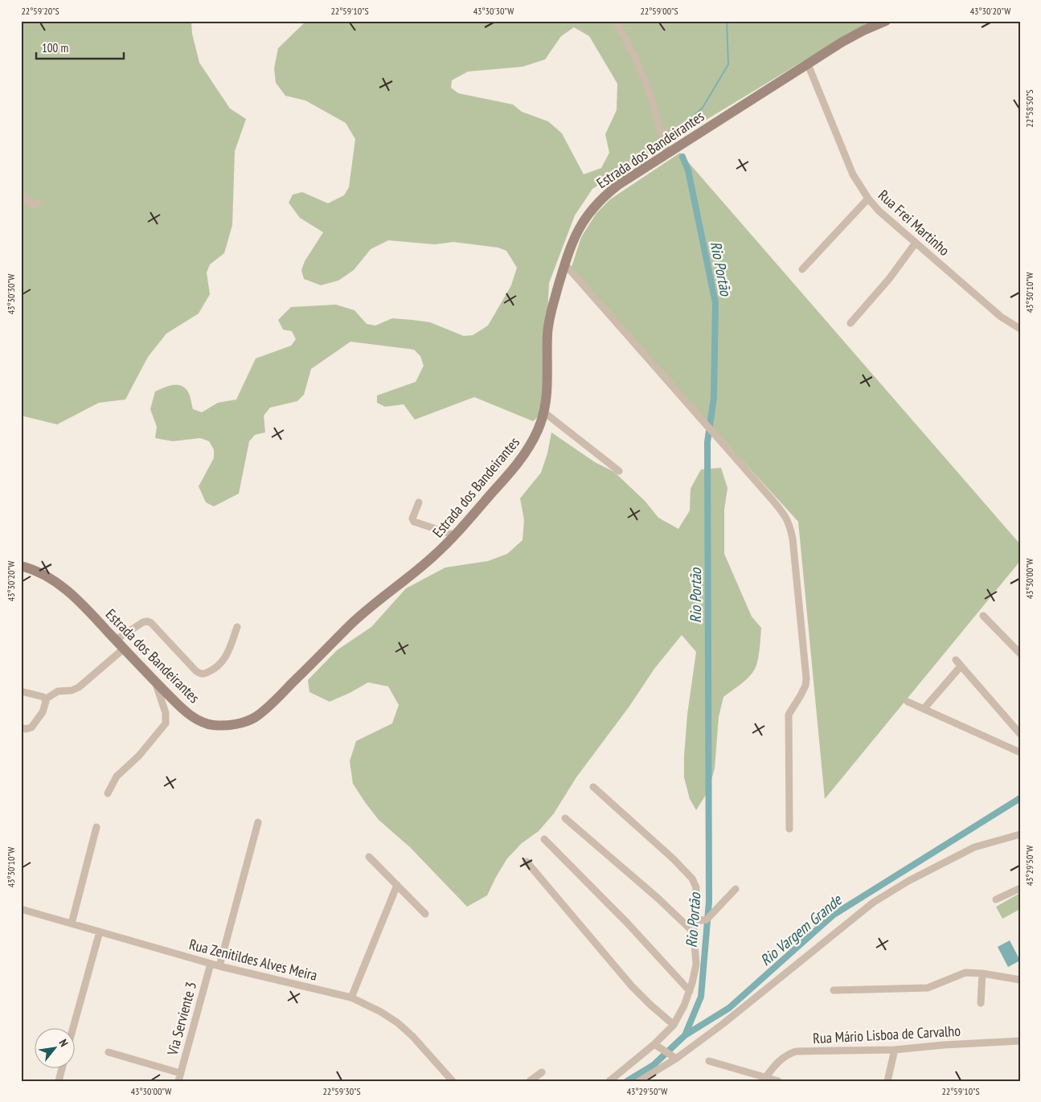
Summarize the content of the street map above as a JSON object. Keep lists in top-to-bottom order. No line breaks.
{"streets":{"main road":["Estrada dos Bandeirantes"],"street":["Rua Frei Martinho","Rua Zenitildes Alves Meira","Via Serviente 3","Rua Mário Lisboa de Carvalho"]},"crossings":[["Estrada dos Bandeirantes","Rua Frei Martinho"],["Rua Zenitildes Alves Meira","Via Serviente 3"]],"water":["Rio Portão","Rio Vargem Grande"],"scale_bar":"100 m","north":"top right","coordinates":["22°59'20\"S","22°59'10\"S","43°30'30\"W","22°59'00\"S","43°30'20\"W","22°58'50\"S","43°30'10\"W","43°30'00\"W","43°29'50\"W","22°59'30\"S"]}
